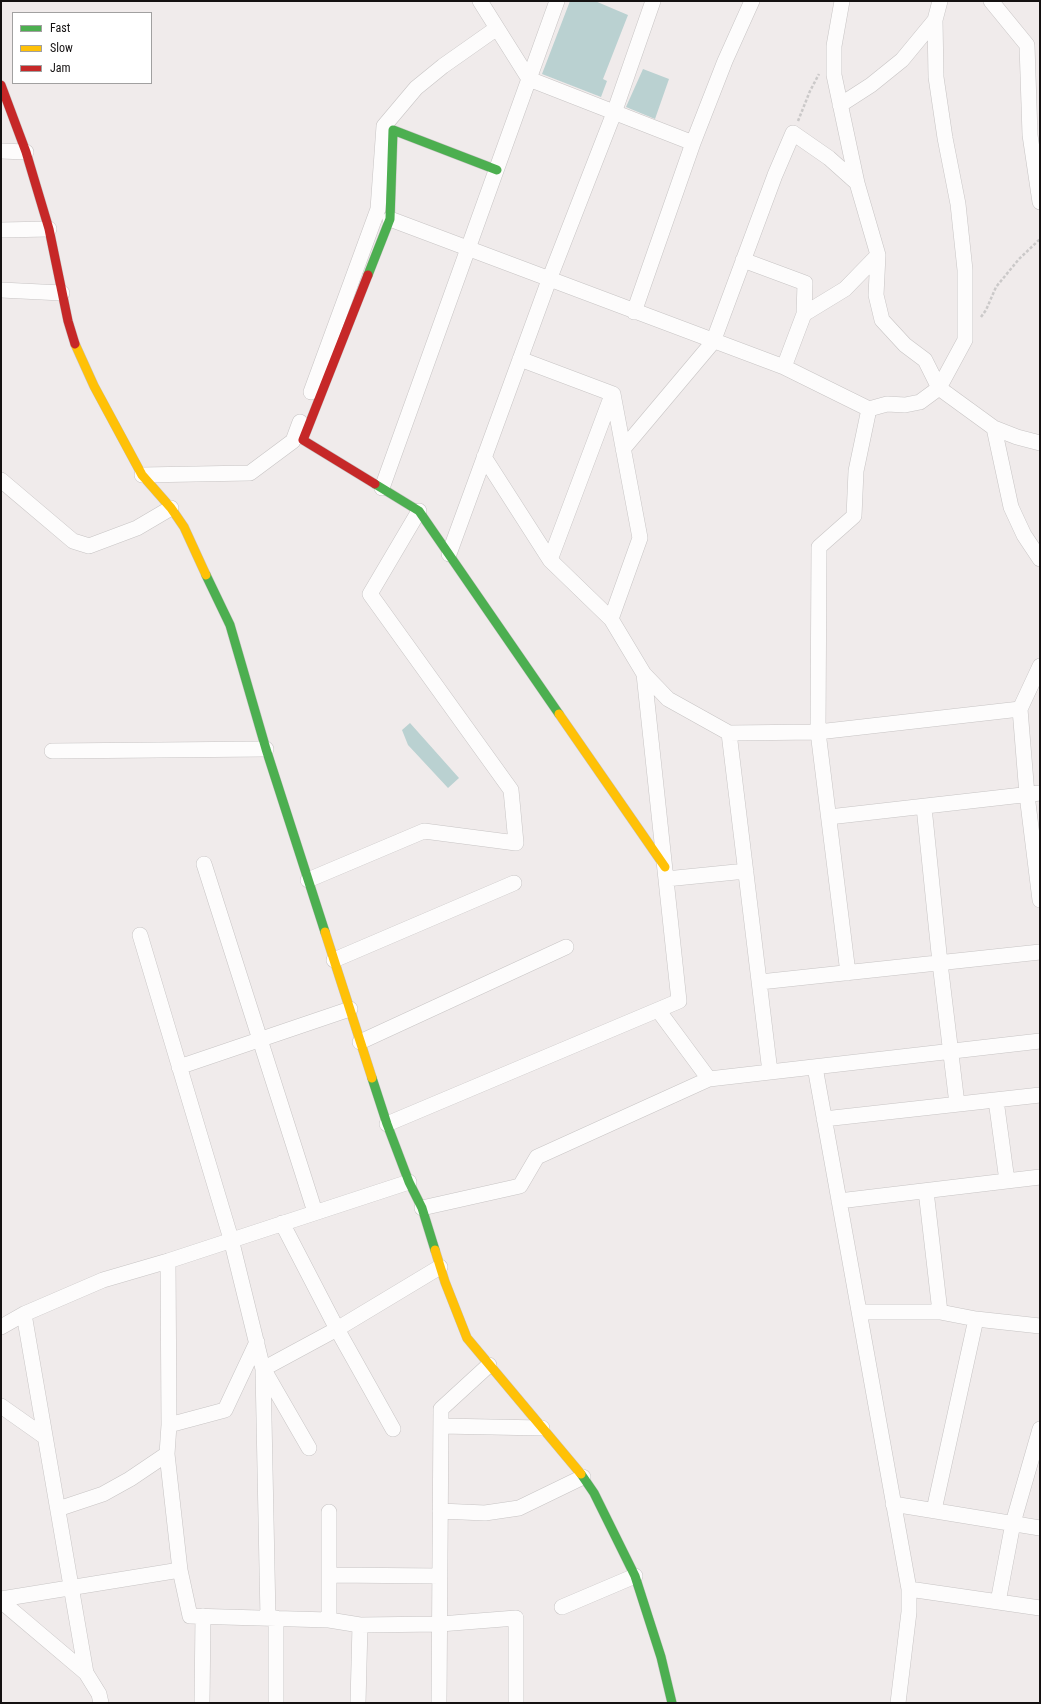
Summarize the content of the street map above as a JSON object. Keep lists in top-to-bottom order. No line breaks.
{"legend":["Fast","Slow","Jam"]}
